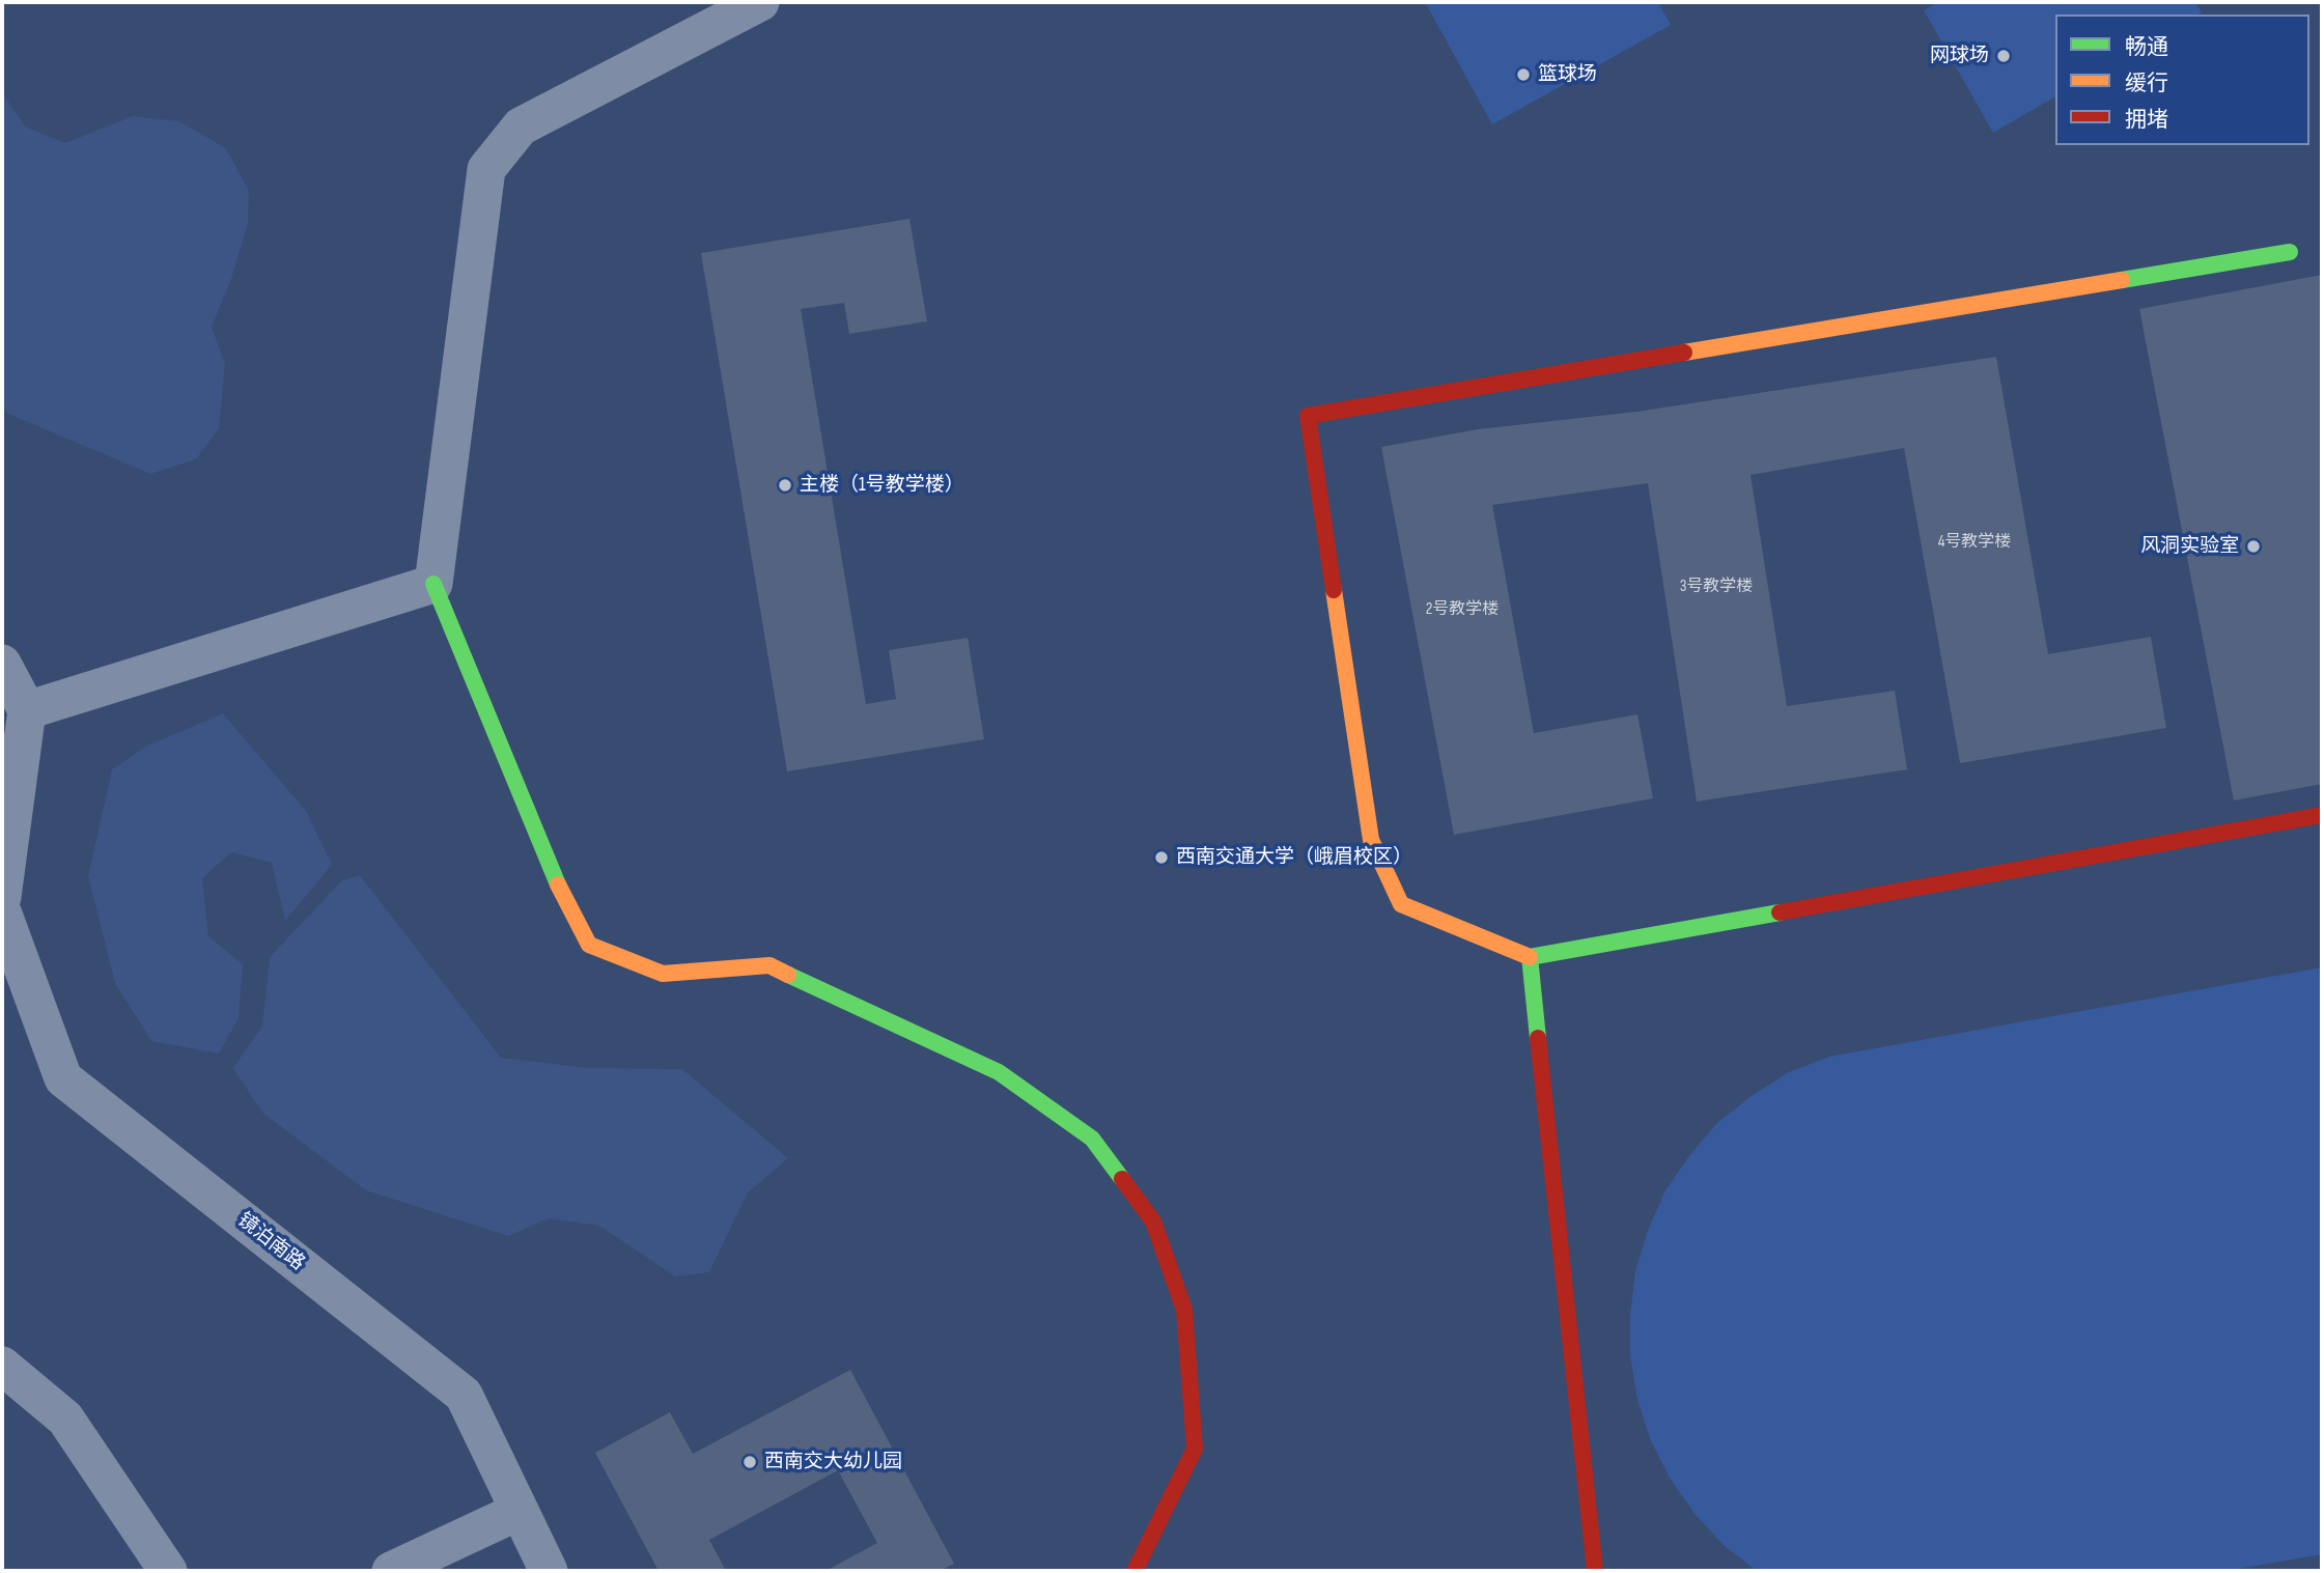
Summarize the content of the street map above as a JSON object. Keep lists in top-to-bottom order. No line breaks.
{"streets":{"street":["镜泊南路"]},"places":["网球场","篮球场","主楼（1号教学楼）","风洞实验室","西南交通大学（峨眉校区）","西南交大幼儿园"],"house_numbers":["4号教学楼","3号教学楼","2号教学楼"],"legend":["畅通","缓行","拥堵"]}
